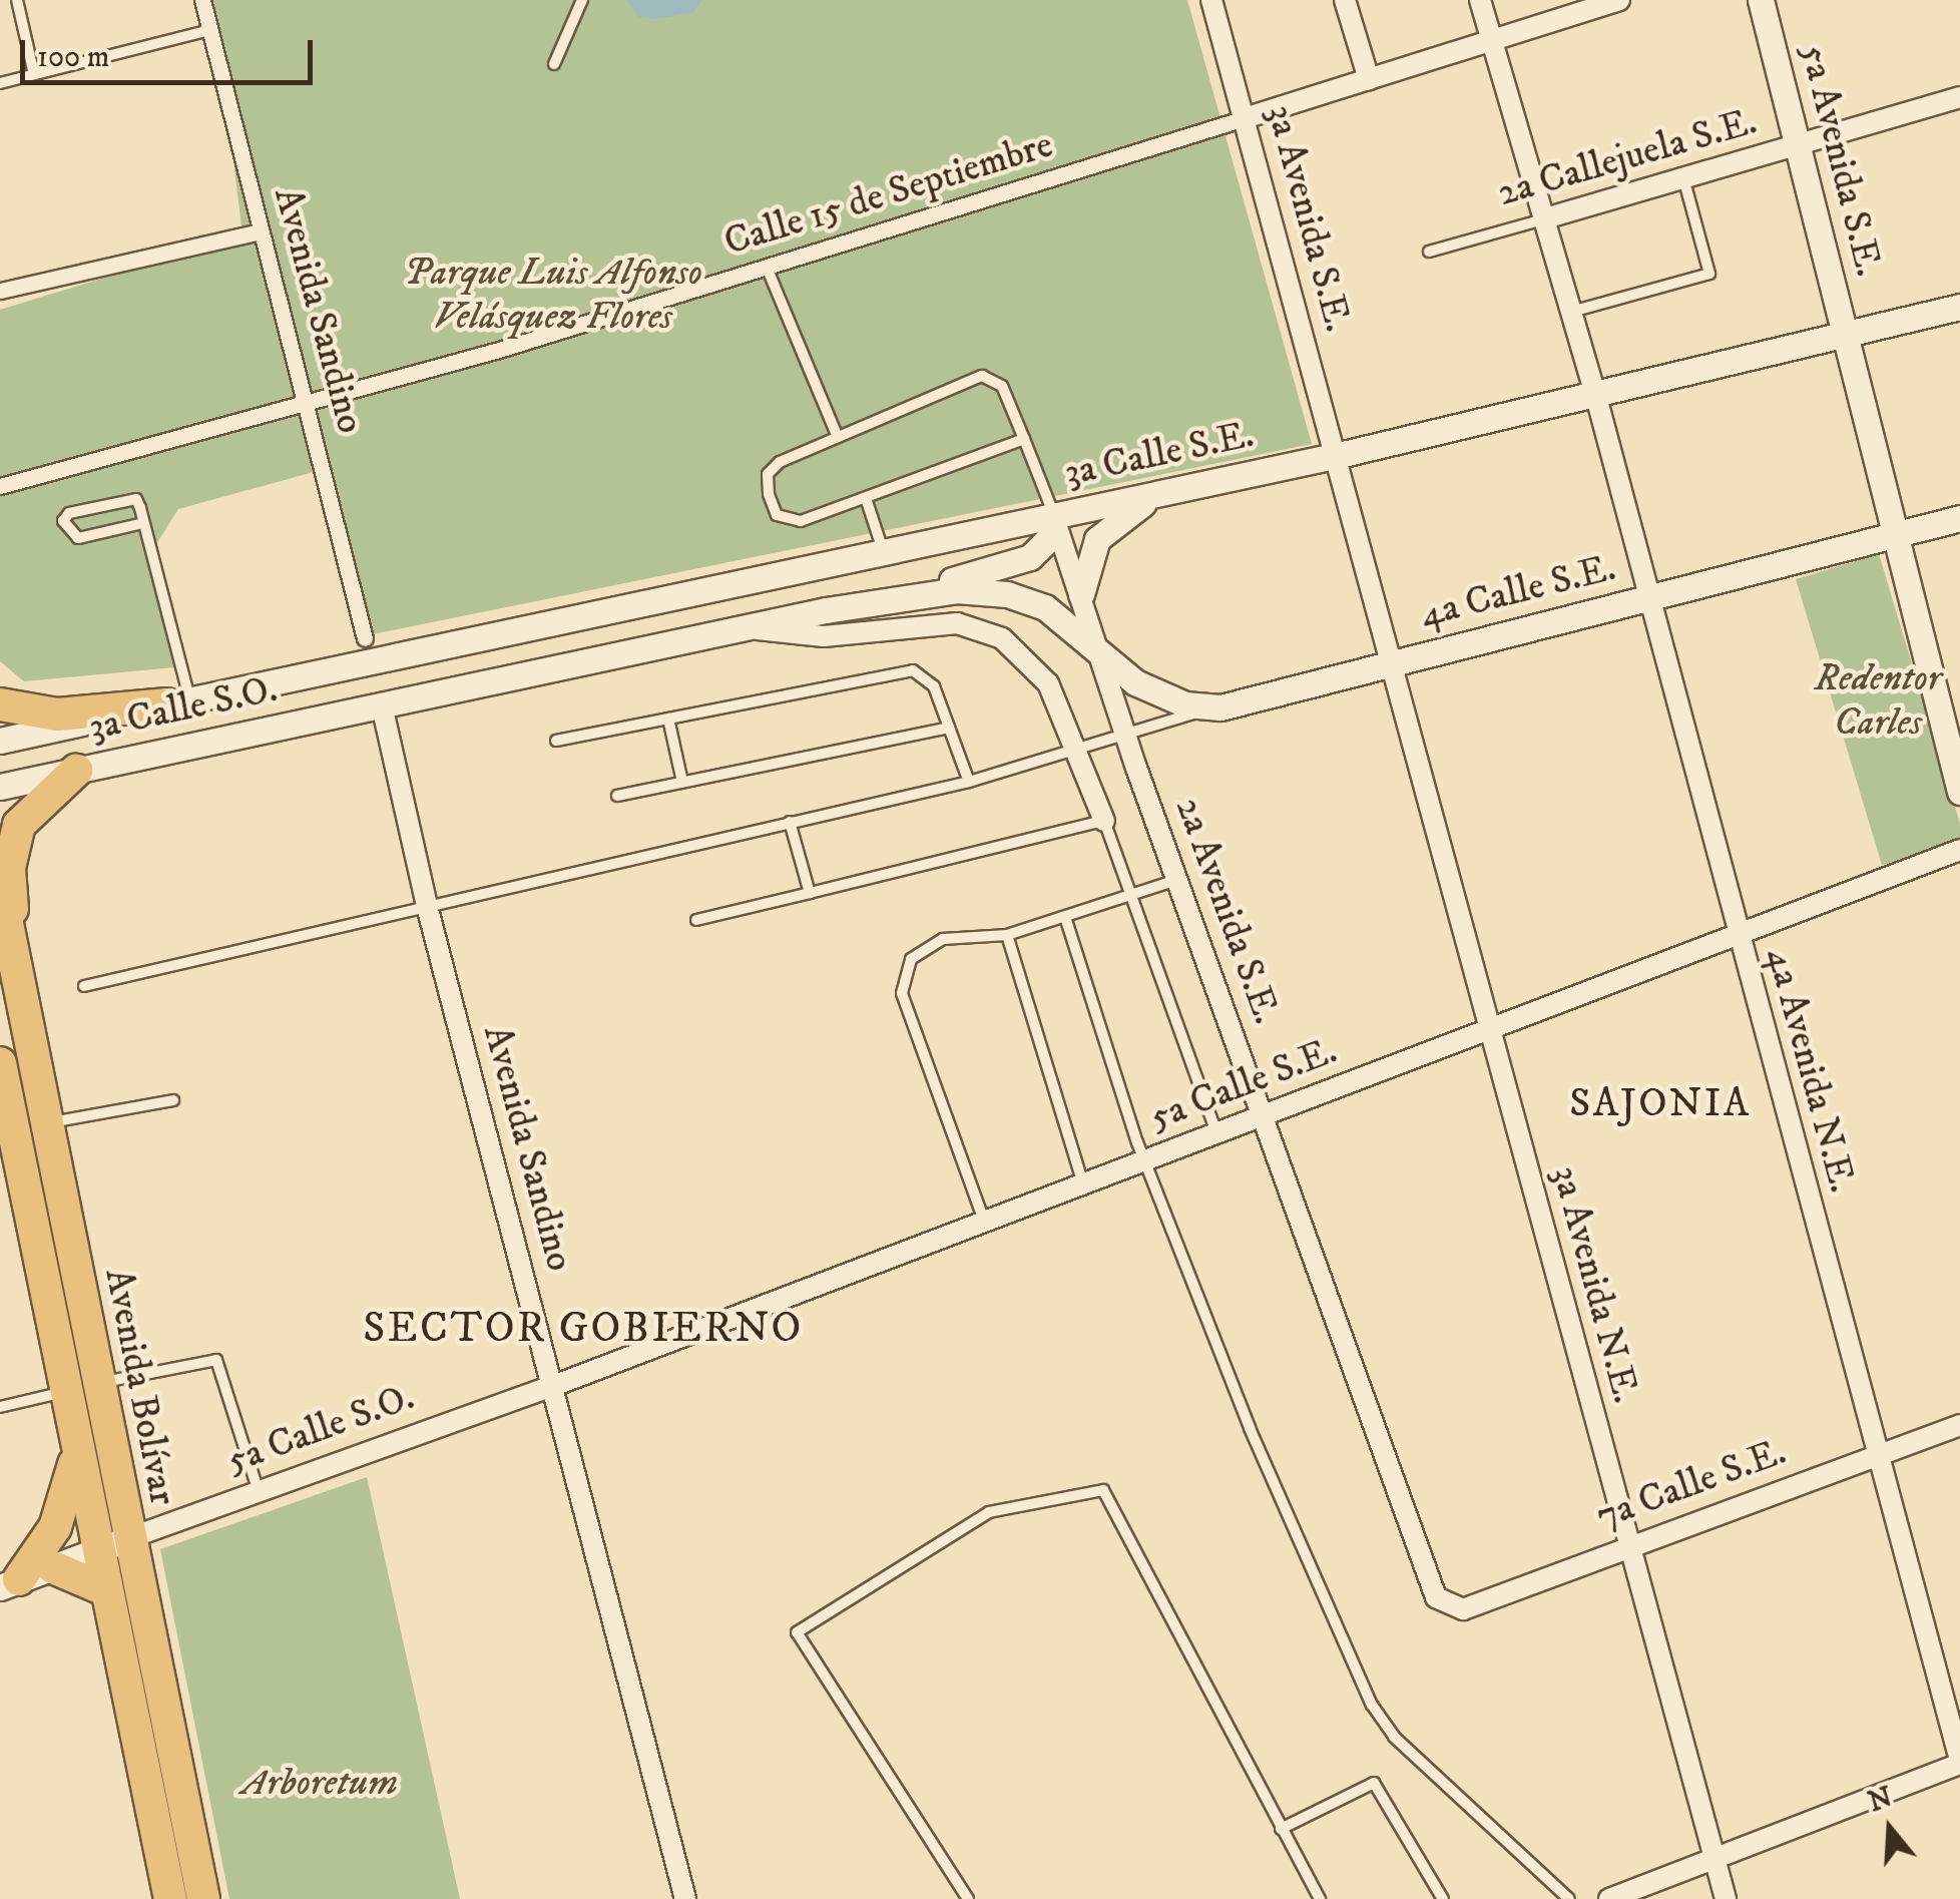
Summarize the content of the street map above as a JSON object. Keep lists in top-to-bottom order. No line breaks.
{"streets":{"highway":["Avenida Bolívar"],"street":["2a Callejuela S.E.","5a Avenida S.E.","Calle 15 de Septiembre","3a Avenida S.E.","Avenida Sandino","3a Calle S.E.","4a Calle S.E.","3a Calle S.O.","2a Avenida S.E.","4a Avenida N.E.","5a Calle S.E.","3a Avenida N.E.","5a Calle S.O.","7a Calle S.E."]},"crossings":[["2a Callejuela S.E.","5a Avenida S.E."],["2a Callejuela S.E.","4a Avenida N.E."],["5a Avenida S.E.","3a Calle S.E."],["5a Avenida S.E.","4a Calle S.E."],["Calle 15 de Septiembre","3a Avenida S.E."],["Calle 15 de Septiembre","Avenida Sandino"],["Calle 15 de Septiembre","4a Avenida N.E."],["3a Avenida S.E.","3a Calle S.E."],["3a Avenida S.E.","3a Avenida N.E."],["Avenida Sandino","3a Calle S.E."],["Avenida Sandino","3a Calle S.O."],["Avenida Sandino","5a Calle S.E."],["Avenida Sandino","5a Calle S.O."],["3a Calle S.E.","3a Calle S.O."],["3a Calle S.E.","2a Avenida S.E."],["3a Calle S.E.","4a Avenida N.E."],["3a Calle S.E.","3a Avenida N.E."],["4a Calle S.E.","2a Avenida S.E."],["4a Calle S.E.","4a Avenida N.E."],["4a Calle S.E.","3a Avenida N.E."],["2a Avenida S.E.","5a Calle S.E."],["2a Avenida S.E.","7a Calle S.E."],["4a Avenida N.E.","5a Calle S.E."],["4a Avenida N.E.","7a Calle S.E."],["5a Calle S.E.","3a Avenida N.E."],["5a Calle S.E.","5a Calle S.O."],["3a Avenida N.E.","7a Calle S.E."],["Avenida Bolívar","5a Calle S.O."]],"districts":["SAJONIA","SECTOR GOBIERNO"],"parks":["Parque Luis Alfonso Velásquez Flores","Redentor Carles","Arboretum"],"scale_bar":"100 m","north":"top"}
